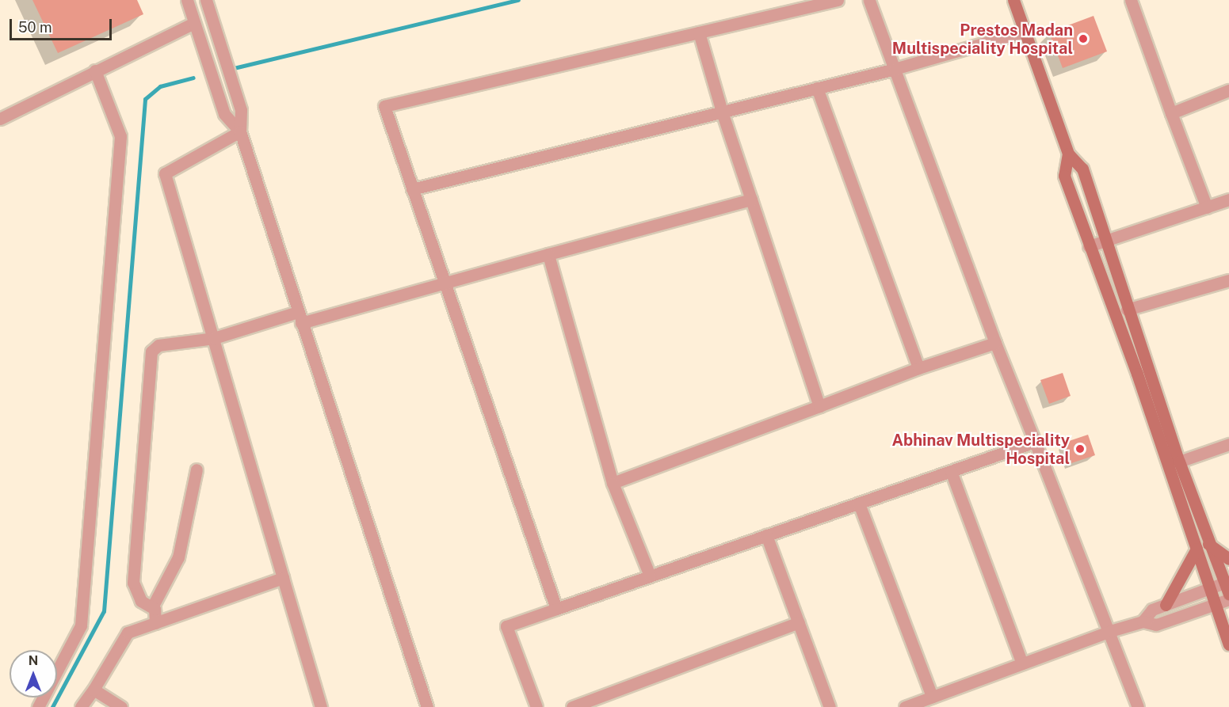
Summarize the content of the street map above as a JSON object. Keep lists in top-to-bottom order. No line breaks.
{"places":["Prestos Madan Multispeciality Hospital","Abhinav Multispeciality Hospital"],"scale_bar":"50 m","north":"top"}
